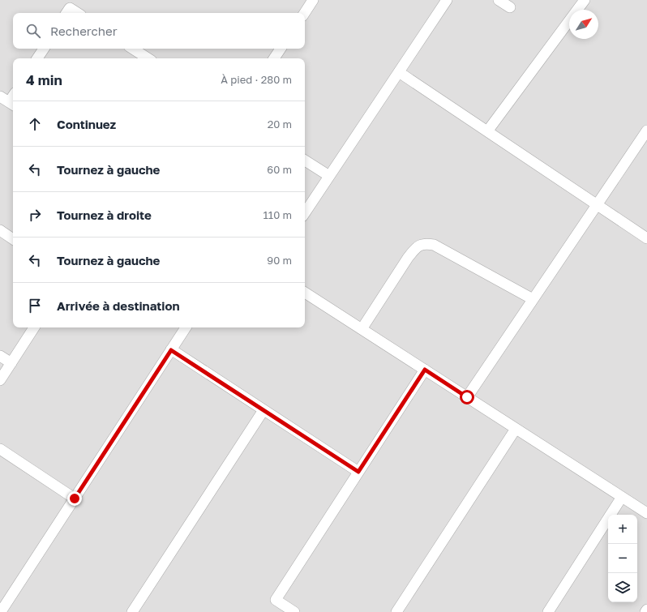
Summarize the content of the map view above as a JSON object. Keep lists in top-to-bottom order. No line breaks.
{"north":"top right","page":{"search":"Rechercher","heading":["4 min","À pied · 280 m"],"list":[["Continuez","20 m"],["Tournez à gauche","60 m"],["Tournez à droite","110 m"],["Tournez à gauche","90 m"],"Arrivée à destination"],"map_buttons":["+","−"]}}
